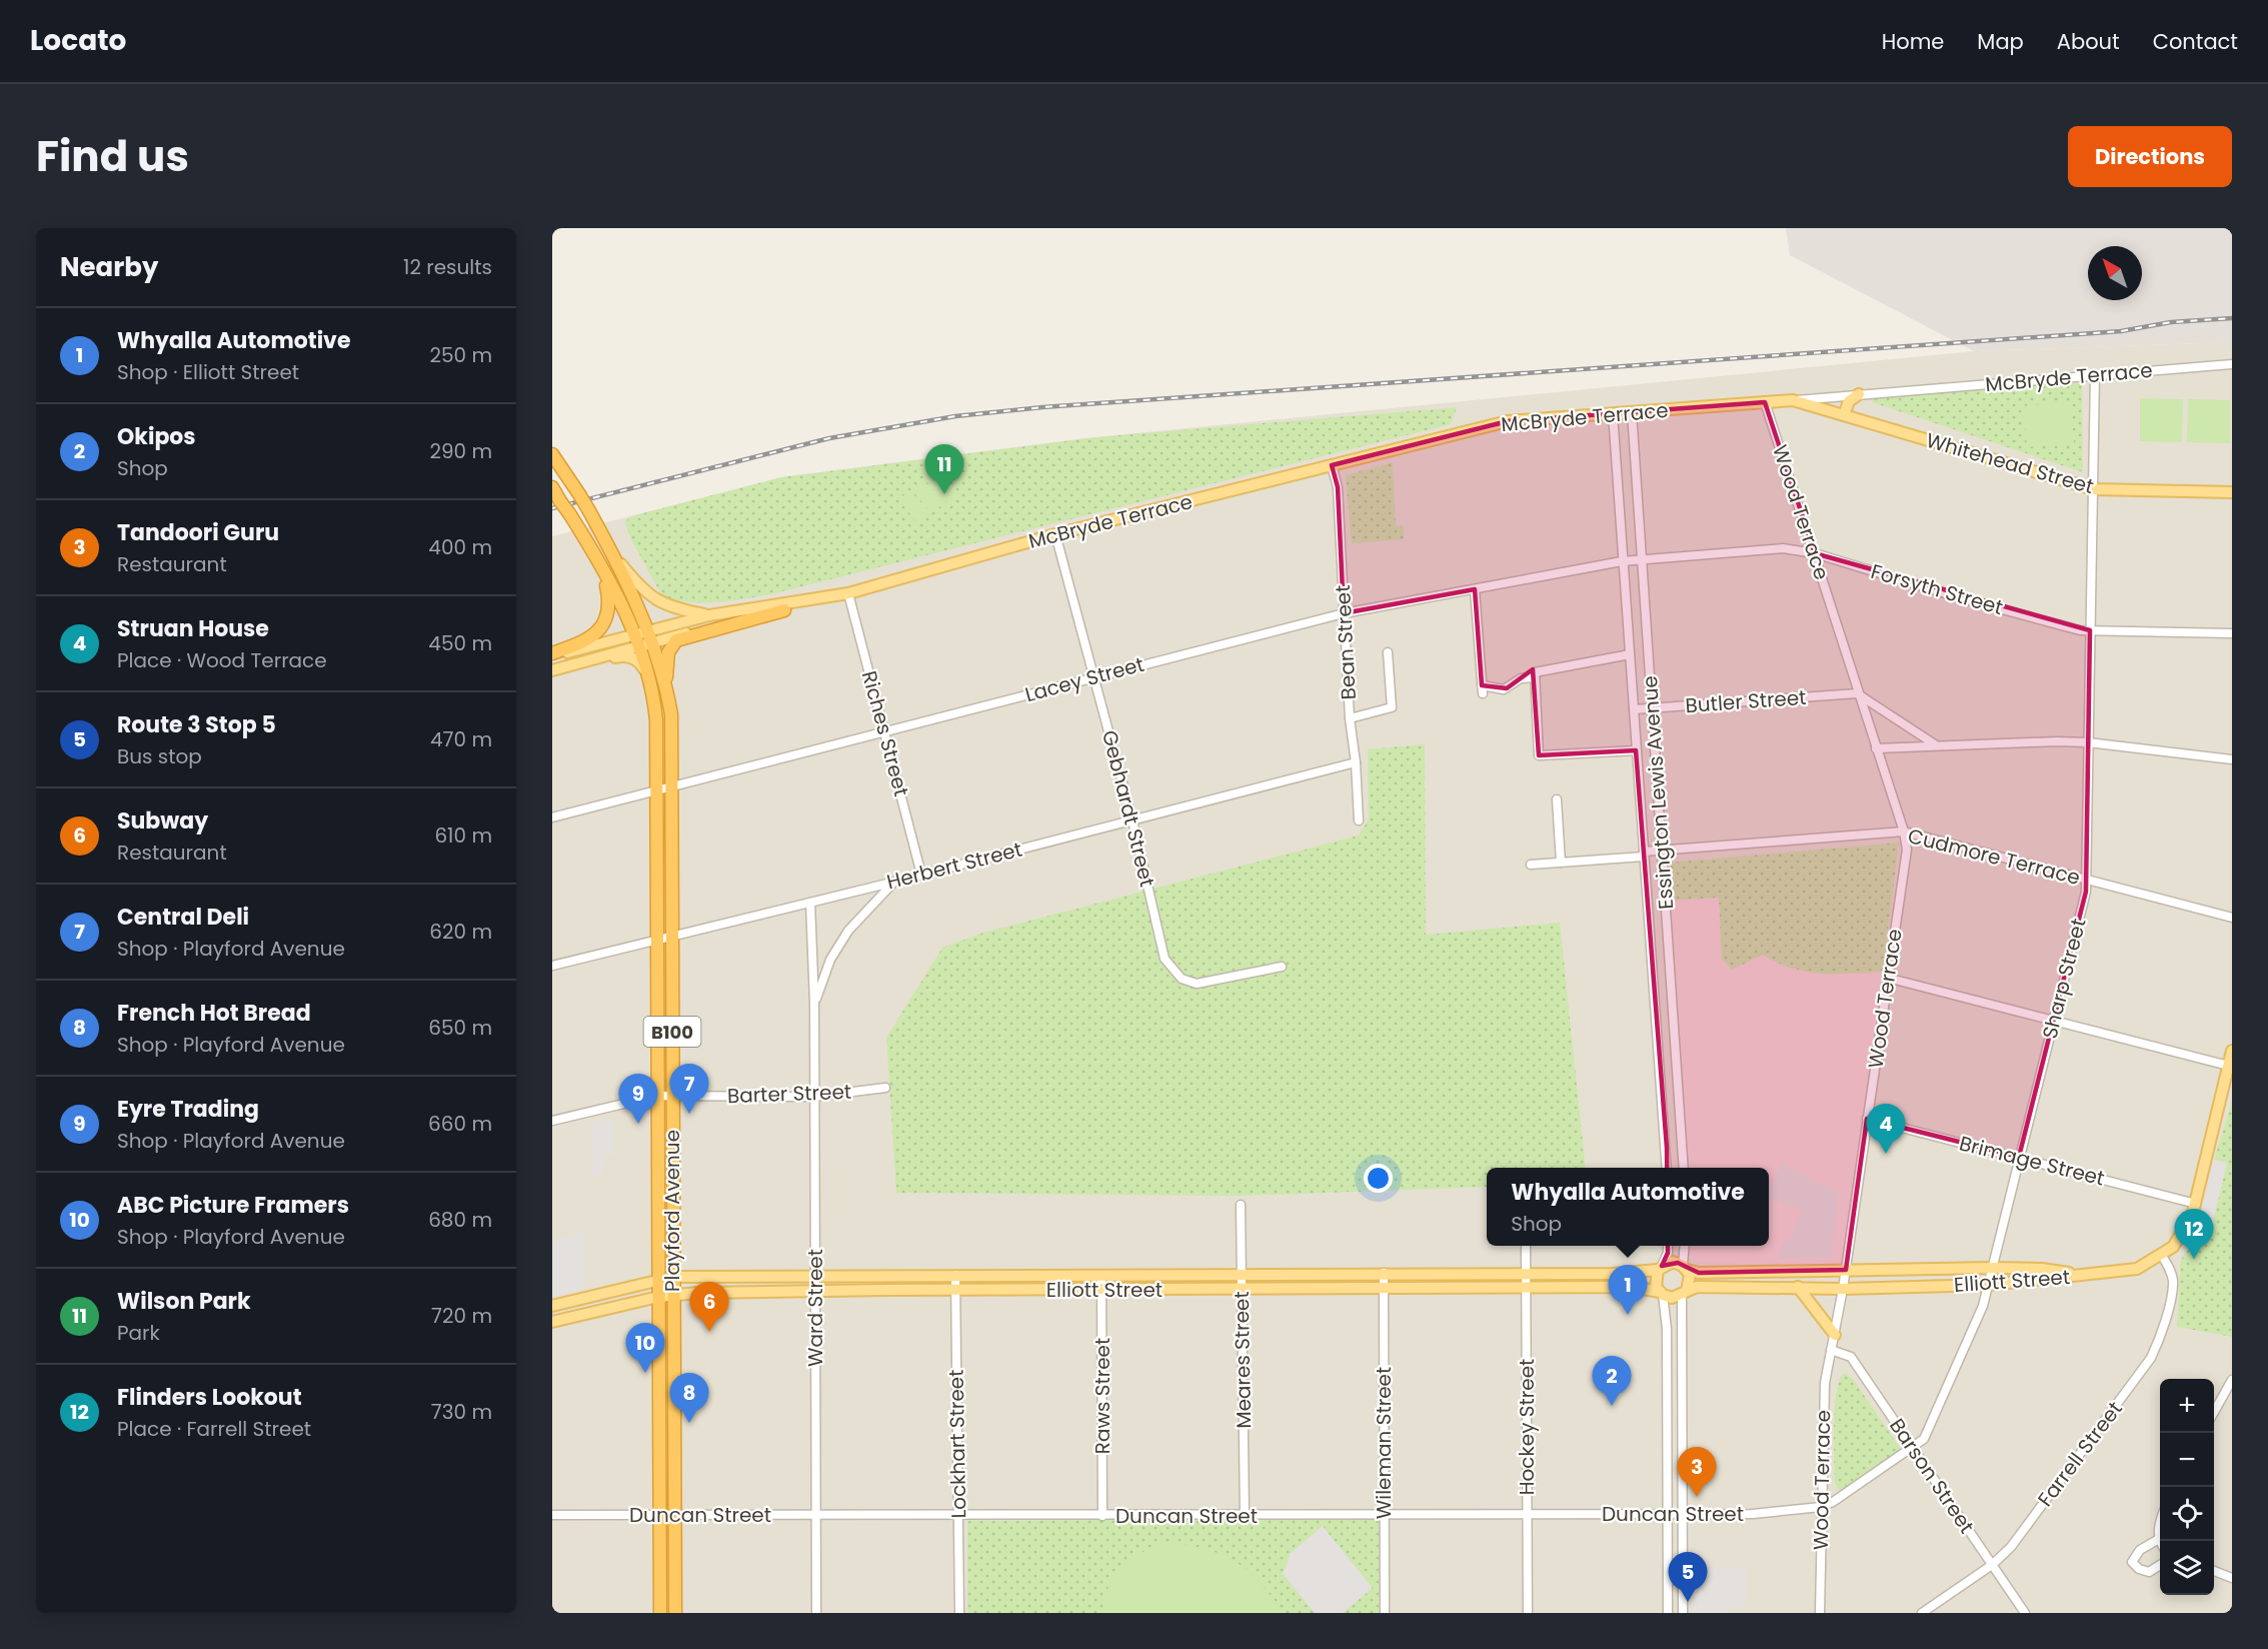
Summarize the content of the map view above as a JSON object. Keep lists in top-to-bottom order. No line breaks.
{"streets":{"highway":["B100","Playford Avenue"],"main road":["McBryde Terrace","Whitehead Street","Elliott Street"],"street":["Wood Terrace","Forsyth Street","Bean Street","Lacey Street","Butler Street","Riches Street","Essington Lewis Avenue","Gebhardt Street","Cudmore Terrace","Herbert Street","Sharp Street","Barter Street","Brimage Street","Ward Street","Meares Street","Raws Street","Hockey Street","Wileman Street","Lockhart Street","Farrell Street","Barson Street","Duncan Street"]},"crossings":[["McBryde Terrace","Whitehead Street"],["McBryde Terrace","Wood Terrace"],["McBryde Terrace","Bean Street"],["McBryde Terrace","Riches Street"],["McBryde Terrace","Essington Lewis Avenue"],["McBryde Terrace","Gebhardt Street"],["McBryde Terrace","Sharp Street"],["McBryde Terrace","B100"],["McBryde Terrace","Playford Avenue"],["Whitehead Street","Sharp Street"],["Wood Terrace","Forsyth Street"],["Wood Terrace","Butler Street"],["Wood Terrace","Cudmore Terrace"],["Wood Terrace","Sharp Street"],["Wood Terrace","Brimage Street"],["Wood Terrace","Elliott Street"],["Wood Terrace","Barson Street"],["Wood Terrace","Duncan Street"],["Forsyth Street","Lacey Street"],["Forsyth Street","Essington Lewis Avenue"],["Forsyth Street","Sharp Street"],["Bean Street","Lacey Street"],["Bean Street","Herbert Street"],["Lacey Street","Riches Street"],["Lacey Street","Essington Lewis Avenue"],["Lacey Street","Gebhardt Street"],["Lacey Street","Playford Avenue"],["Butler Street","Essington Lewis Avenue"],["Riches Street","Herbert Street"],["Essington Lewis Avenue","Cudmore Terrace"],["Gebhardt Street","Herbert Street"],["Cudmore Terrace","Sharp Street"],["Herbert Street","Playford Avenue"],["Herbert Street","Ward Street"],["Sharp Street","Brimage Street"],["Sharp Street","Elliott Street"],["Sharp Street","Barson Street"],["Sharp Street","Duncan Street"],["B100","Playford Avenue"],["Barter Street","Playford Avenue"],["Barter Street","Ward Street"],["Playford Avenue","Elliott Street"],["Playford Avenue","Duncan Street"],["Elliott Street","Ward Street"],["Elliott Street","Meares Street"],["Elliott Street","Raws Street"],["Elliott Street","Hockey Street"],["Elliott Street","Wileman Street"],["Elliott Street","Lockhart Street"],["Ward Street","Duncan Street"],["Meares Street","Duncan Street"],["Raws Street","Duncan Street"],["Hockey Street","Duncan Street"],["Wileman Street","Duncan Street"],["Lockhart Street","Duncan Street"],["Farrell Street","Barson Street"]],"north":"top left","page":{"header":"Locato","nav":["Home","Map","About","Contact"],"title":"Find us","buttons":"Directions","heading":["Nearby","12 results"],"list":[{"mark":"1","name":"Whyalla Automotive","note":"Shop · Elliott Street","value":"250 m"},{"mark":"2","name":"Okipos","note":"Shop","value":"290 m"},{"mark":"3","name":"Tandoori Guru","note":"Restaurant","value":"400 m"},{"mark":"4","name":"Struan House","note":"Place · Wood Terrace","value":"450 m"},{"mark":"5","name":"Route 3 Stop 5","note":"Bus stop","value":"470 m"},{"mark":"6","name":"Subway","note":"Restaurant","value":"610 m"},{"mark":"7","name":"Central Deli","note":"Shop · Playford Avenue","value":"620 m"},{"mark":"8","name":"French Hot Bread","note":"Shop · Playford Avenue","value":"650 m"},{"mark":"9","name":"Eyre Trading","note":"Shop · Playford Avenue","value":"660 m"},{"mark":"10","name":"ABC Picture Framers","note":"Shop · Playford Avenue","value":"680 m"},{"mark":"11","name":"Wilson Park","note":"Park","value":"720 m"},{"mark":"12","name":"Flinders Lookout","note":"Place · Farrell Street","value":"730 m"}],"pins":["11","7","9","4","12","1","6","10","2","8","3","5"],"popup":["Whyalla Automotive","Shop"],"map_buttons":["+","−"]}}
